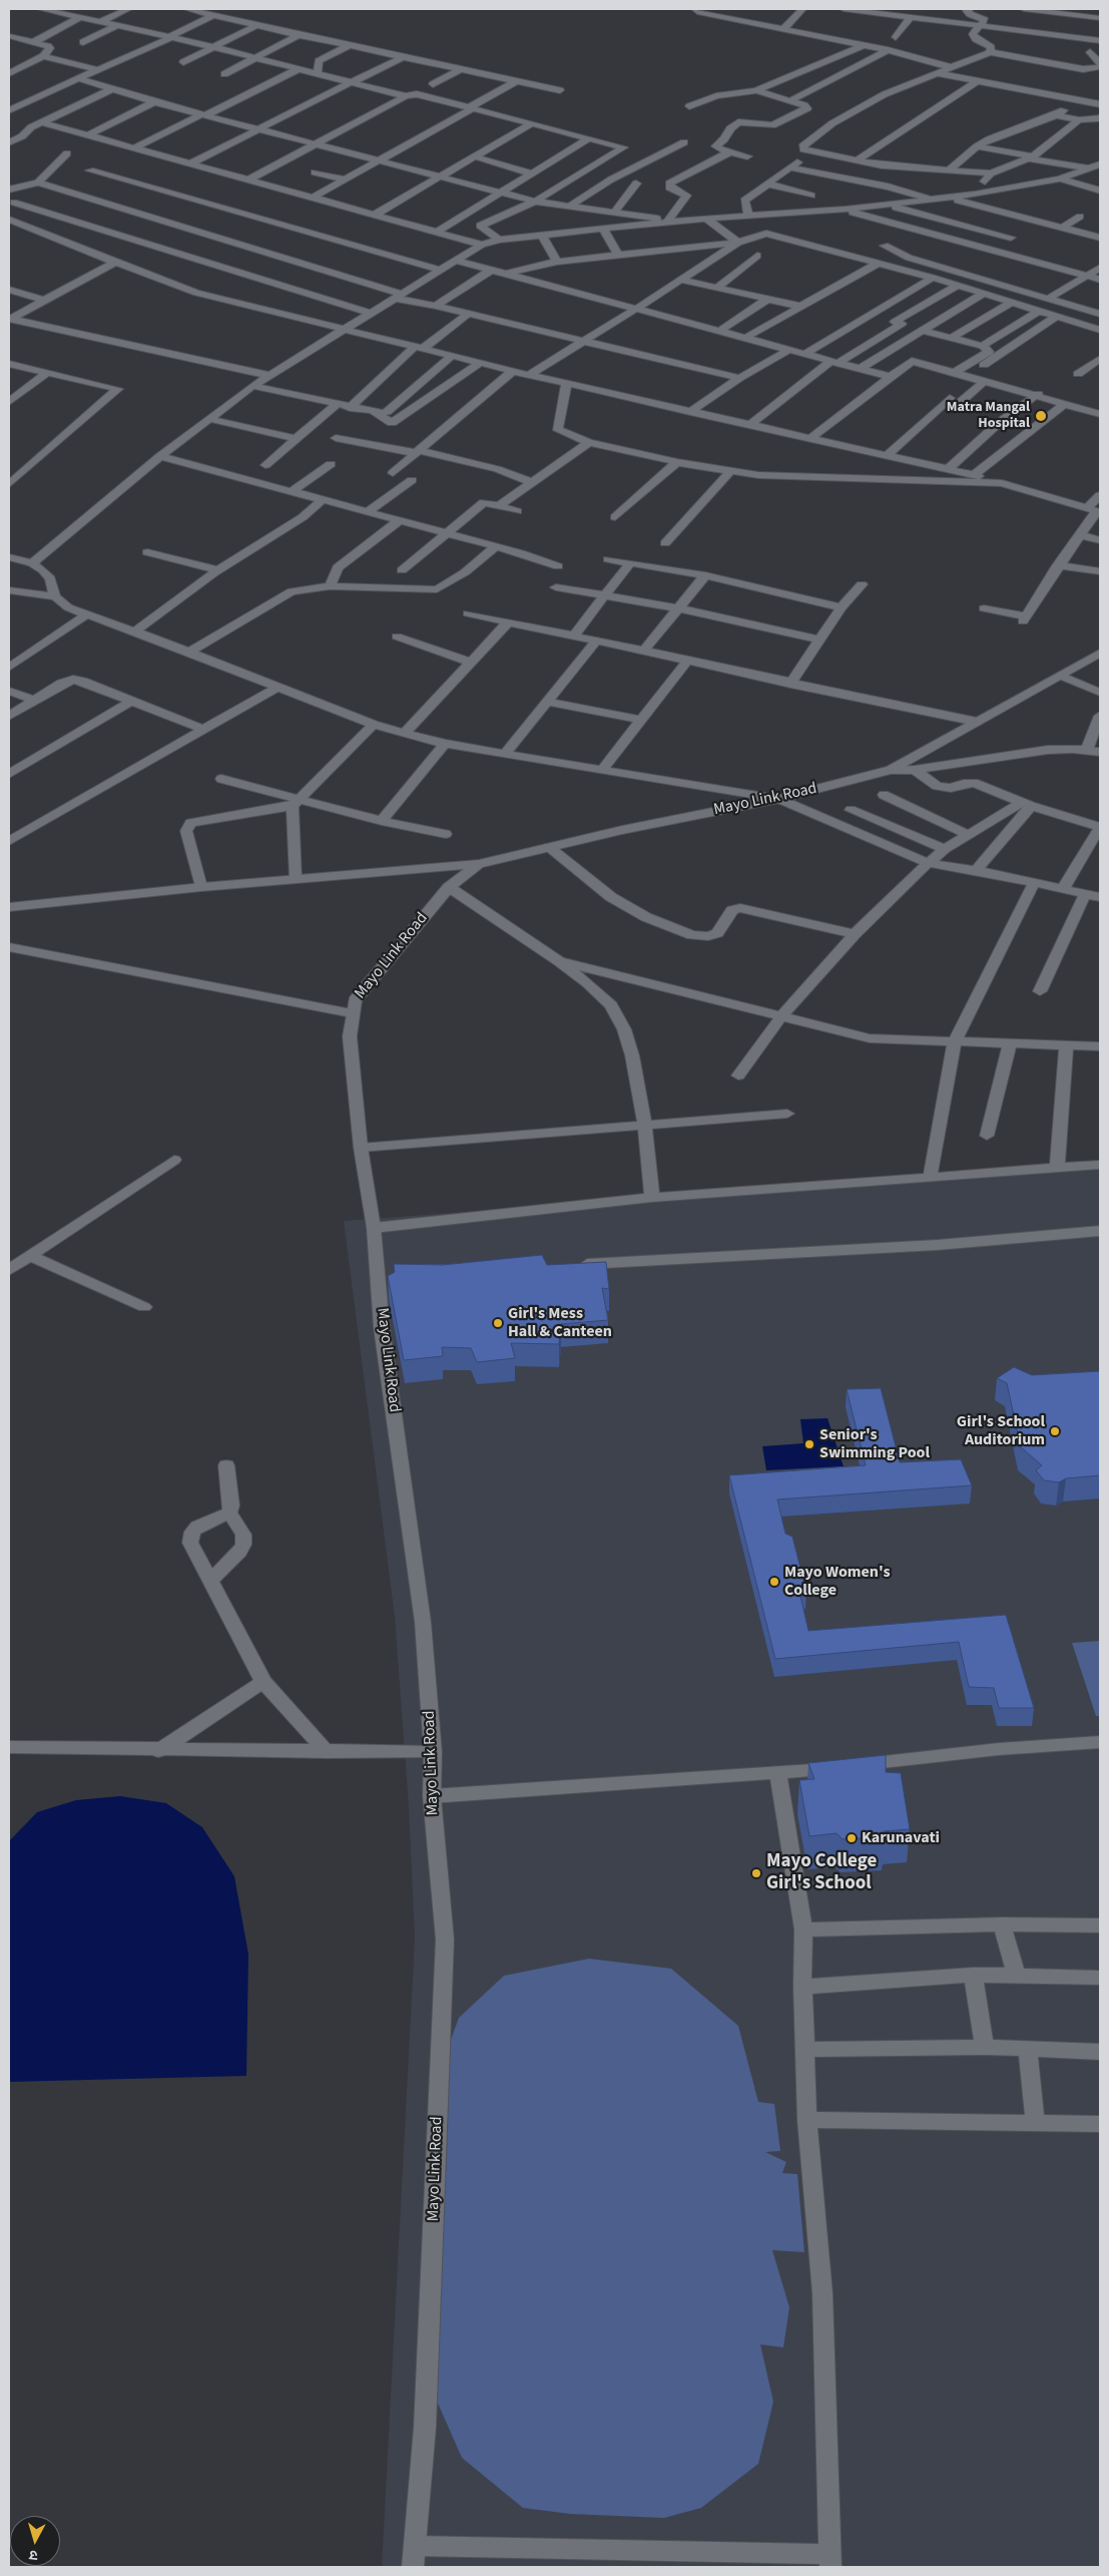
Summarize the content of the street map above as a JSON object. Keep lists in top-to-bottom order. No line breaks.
{"streets":{"street":["Mayo Link Road"]},"places":["Matra Mangal Hospital","Girl's Mess Hall & Canteen","Girl's School Auditorium","Senior's Swimming Pool","Mayo Women's College","Karunavati","Mayo College Girl's School"],"north":"bottom"}
